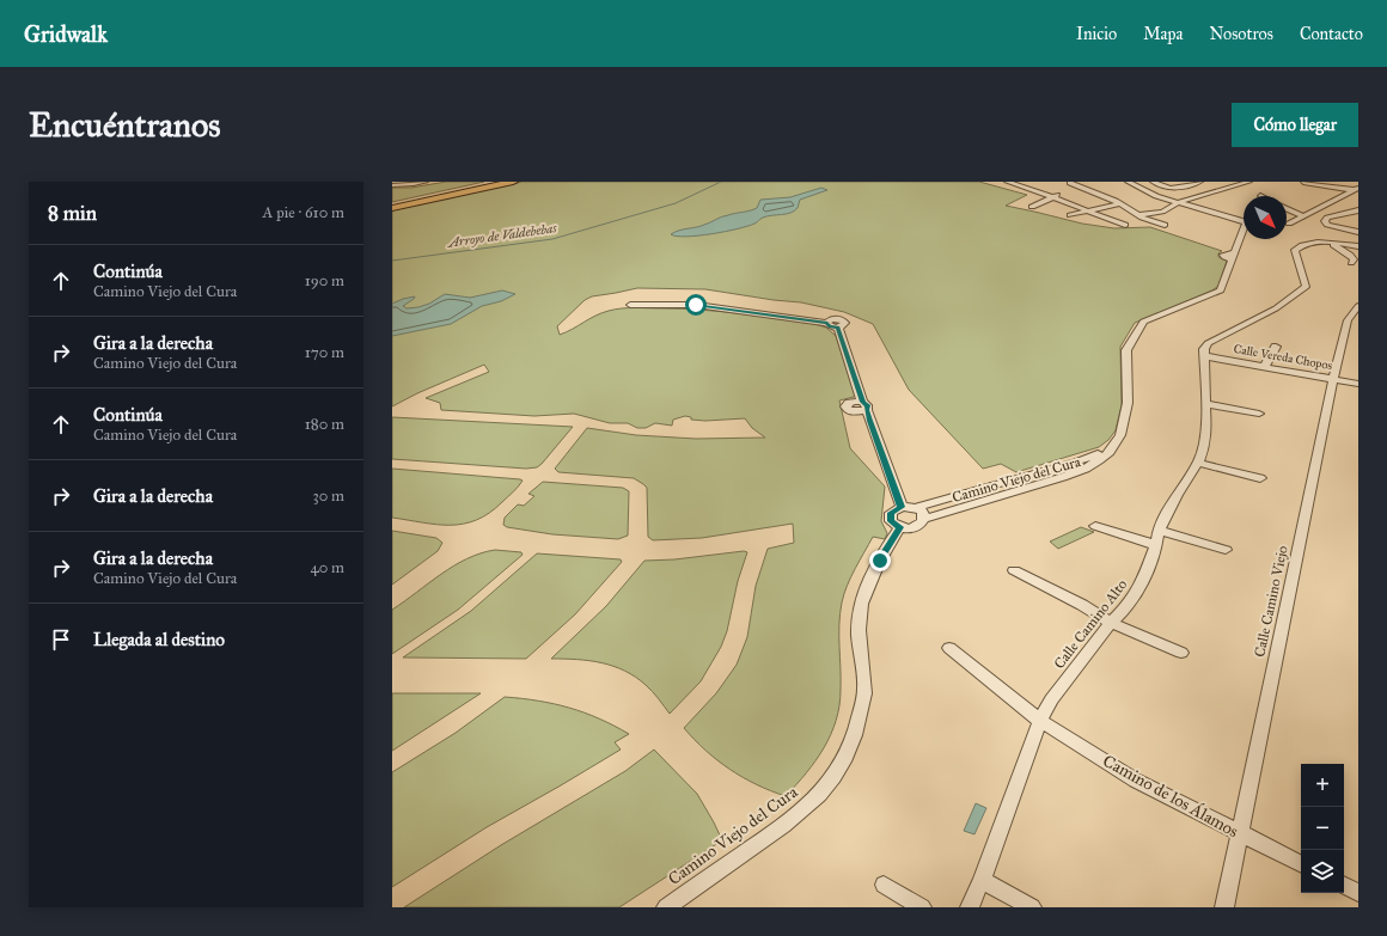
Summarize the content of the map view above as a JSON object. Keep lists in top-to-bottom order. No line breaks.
{"streets":{"street":["Calle Vereda Chopos","Camino Viejo del Cura","Calle Camino Viejo","Calle Camino Alto","Camino de los Álamos"]},"crossings":[["Calle Vereda Chopos","Calle Camino Viejo"],["Calle Vereda Chopos","Calle Camino Alto"],["Calle Camino Viejo","Camino de los Álamos"],["Calle Camino Alto","Camino de los Álamos"]],"water":["Arroyo de Valdebebas"],"north":"bottom right","page":{"header":"Gridwalk","nav":["Inicio","Mapa","Nosotros","Contacto"],"buttons":"Cómo llegar","title":"Encuéntranos","heading":["8 min","A pie · 610 m"],"list":[["Continúa","Camino Viejo del Cura","190 m"],["Gira a la derecha","Camino Viejo del Cura","170 m"],["Continúa","Camino Viejo del Cura","180 m"],["Gira a la derecha","30 m"],["Gira a la derecha","Camino Viejo del Cura","40 m"],"Llegada al destino"],"map_buttons":["+","−"]}}
